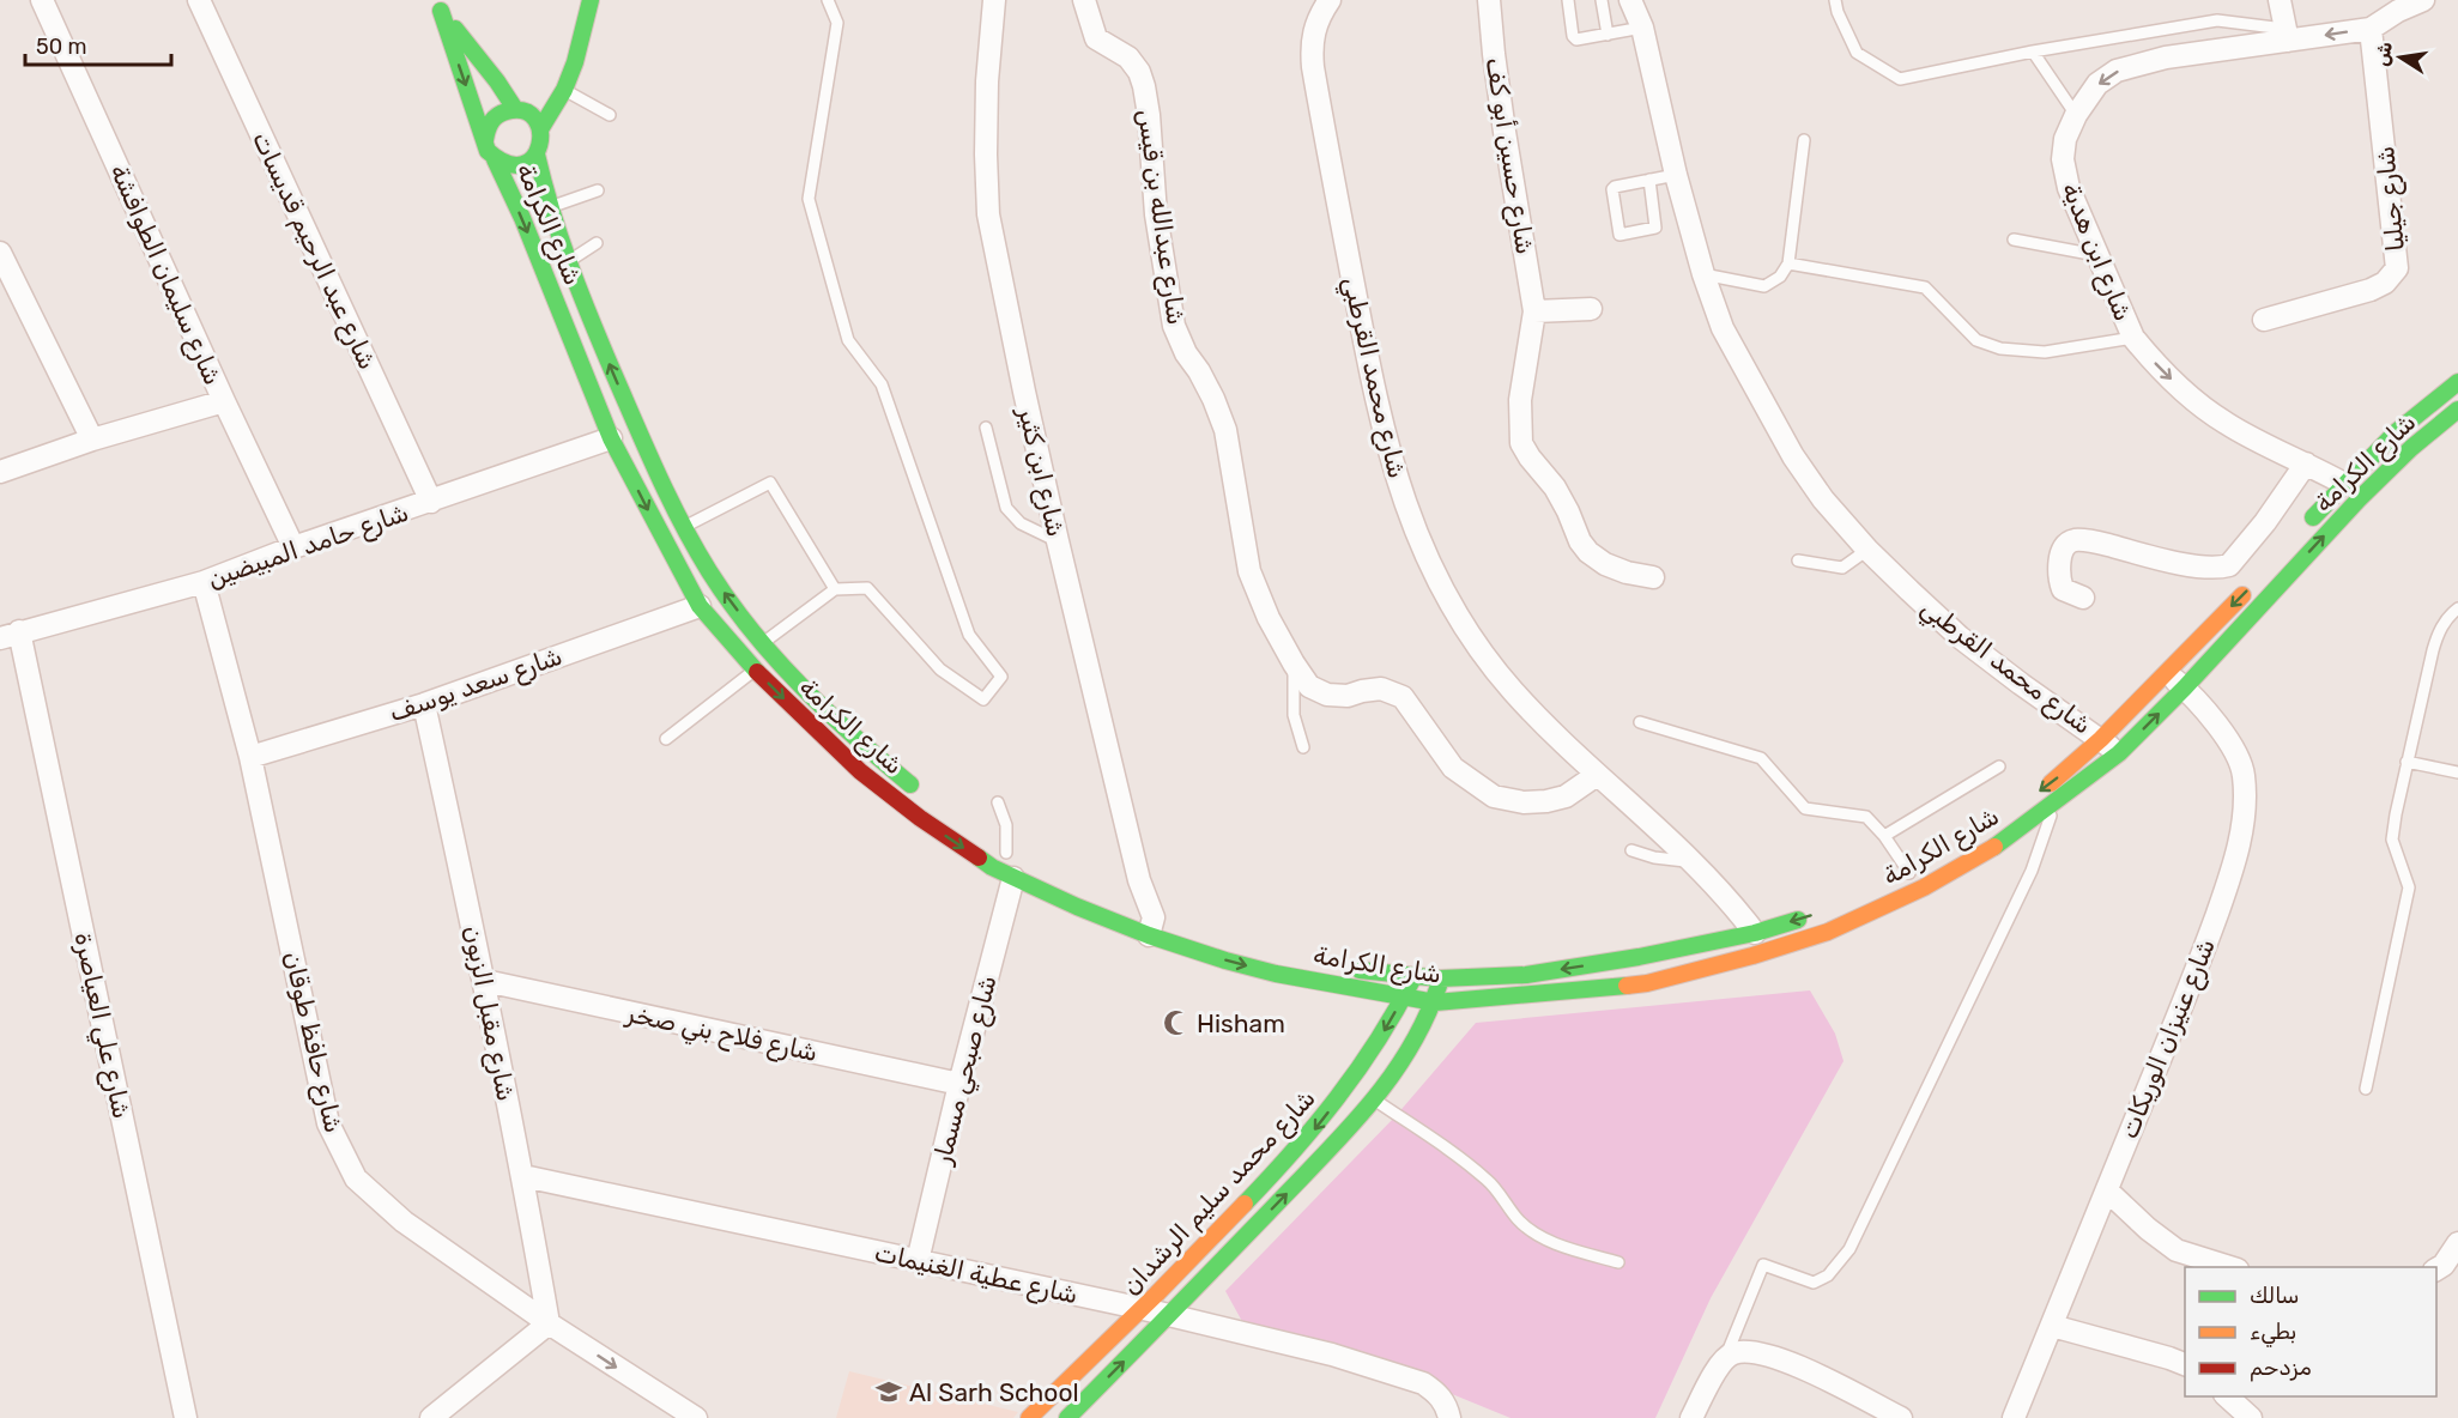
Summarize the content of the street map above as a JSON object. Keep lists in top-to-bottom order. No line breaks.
{"streets":{"street":["شارع حسين أبو كف","شارع جيليا","شارع عبدالله بن قيس","شارع الكرامة","شارع عبد الرحيم قديسات","شارع ابن هدية","شارع سليمان الطوافشة","شارع محمد القرطبي","شارع ابن كثير","شارع حامد المبيضين","شارع سعد يوسف","شارع مقبل الزبون","شارع علي العياصرة","شارع فلاح بني صخر","شارع عنيزان الوريكات","شارع حافظ طوقان","شارع صبحي مسمار","شارع محمد سليم الرشدان","شارع عطية الغنيمات"]},"crossings":[["شارع جيليا","شارع ابن هدية"],["شارع عبدالله بن قيس","شارع محمد القرطبي"],["شارع الكرامة","شارع ابن هدية"],["شارع الكرامة","شارع محمد القرطبي"],["شارع الكرامة","شارع ابن كثير"],["شارع الكرامة","شارع حامد المبيضين"],["شارع الكرامة","شارع سعد يوسف"],["شارع الكرامة","شارع عنيزان الوريكات"],["شارع الكرامة","شارع صبحي مسمار"],["شارع الكرامة","شارع محمد سليم الرشدان"],["شارع عبد الرحيم قديسات","شارع حامد المبيضين"],["شارع سليمان الطوافشة","شارع حامد المبيضين"],["شارع حامد المبيضين","شارع علي العياصرة"],["شارع حامد المبيضين","شارع حافظ طوقان"],["شارع سعد يوسف","شارع مقبل الزبون"],["شارع سعد يوسف","شارع حافظ طوقان"],["شارع مقبل الزبون","شارع فلاح بني صخر"],["شارع مقبل الزبون","شارع حافظ طوقان"],["شارع مقبل الزبون","شارع عطية الغنيمات"],["شارع فلاح بني صخر","شارع صبحي مسمار"],["شارع صبحي مسمار","شارع عطية الغنيمات"],["شارع محمد سليم الرشدان","شارع عطية الغنيمات"]],"places":{"mosque":["Hisham"],"school or university":["Al Sarh School"]},"legend":["سالك","بطيء","مزدحم"],"scale_bar":"50 m","north":"left"}
